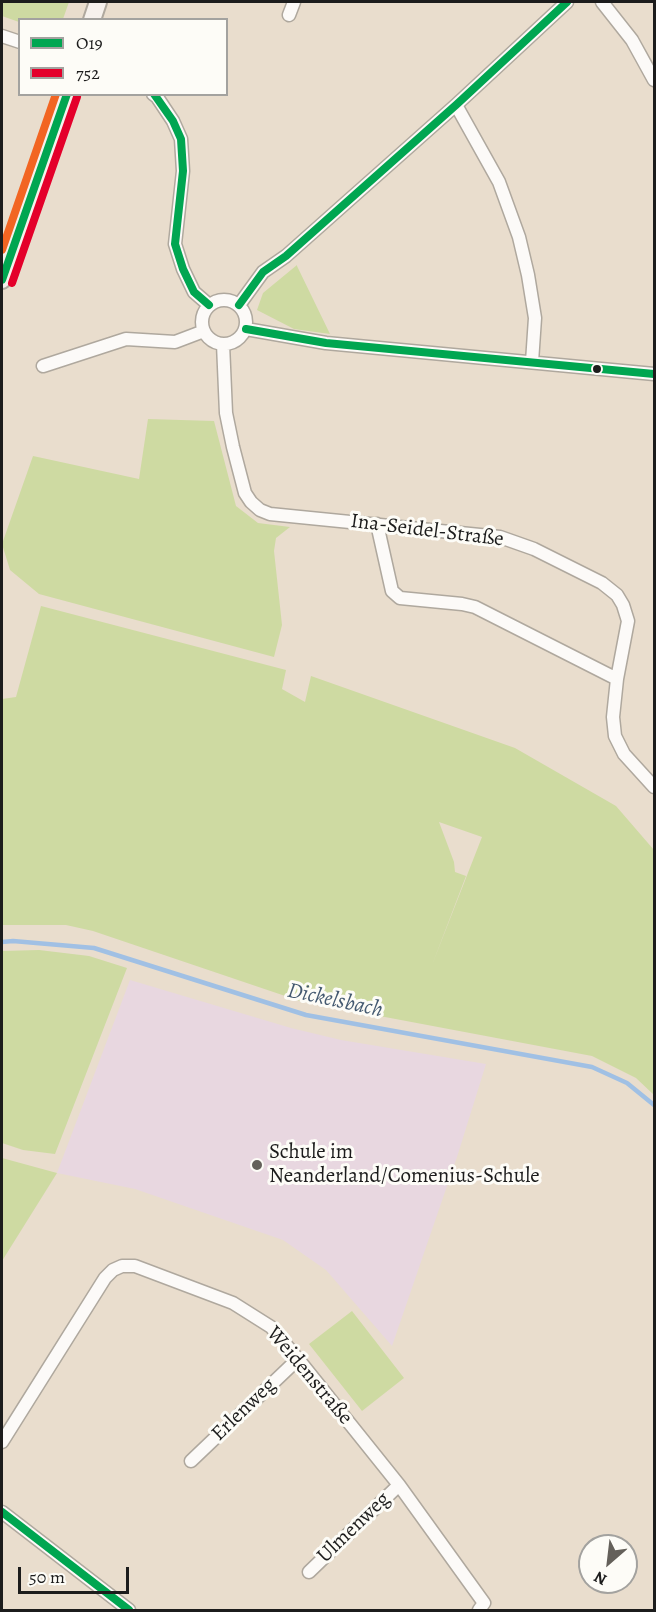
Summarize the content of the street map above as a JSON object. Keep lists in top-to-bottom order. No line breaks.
{"streets":{"street":["Ina-Seidel-Straße","Weidenstraße","Erlenweg","Ulmenweg"]},"crossings":[["Weidenstraße","Erlenweg"],["Weidenstraße","Ulmenweg"]],"water":["Dickelsbach"],"places":["Schule im Neanderland/Comenius-Schule"],"lines":["transit line O19","transit line 752"],"legend":["O19","752"],"scale_bar":"50 m","north":"bottom left"}
